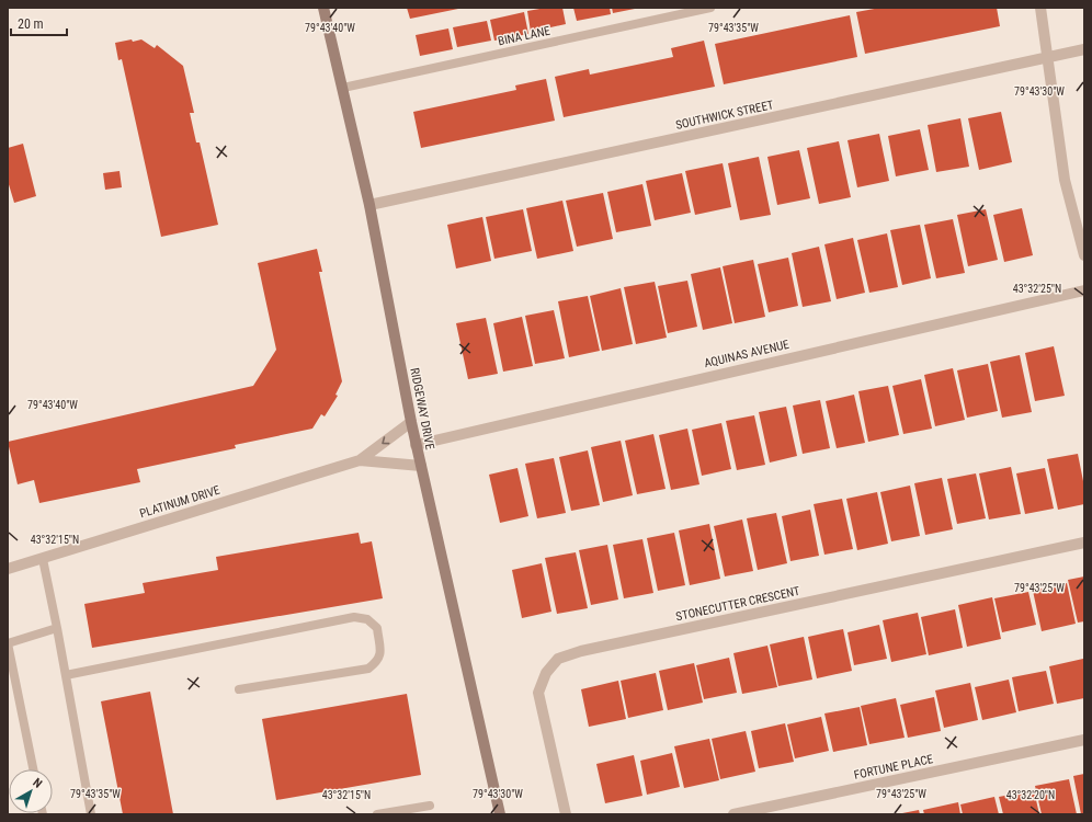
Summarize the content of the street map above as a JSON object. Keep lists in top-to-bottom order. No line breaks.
{"streets":{"street":["SOUTHWICK STREET","AQUINAS AVENUE","RIDGEWAY DRIVE","PLATINUM DRIVE","STONECUTTER CRESCENT","FORTUNE PLACE"],"lane":["BINA LANE"]},"crossings":[["BINA LANE","RIDGEWAY DRIVE"],["SOUTHWICK STREET","RIDGEWAY DRIVE"],["AQUINAS AVENUE","RIDGEWAY DRIVE"],["RIDGEWAY DRIVE","PLATINUM DRIVE"]],"scale_bar":"20 m","north":"top right","coordinates":["79°43'40\"W","79°43'35\"W","79°43'30\"W","43°32'25\"N","43°32'15\"N","79°43'25\"W","43°32'20\"N"]}
